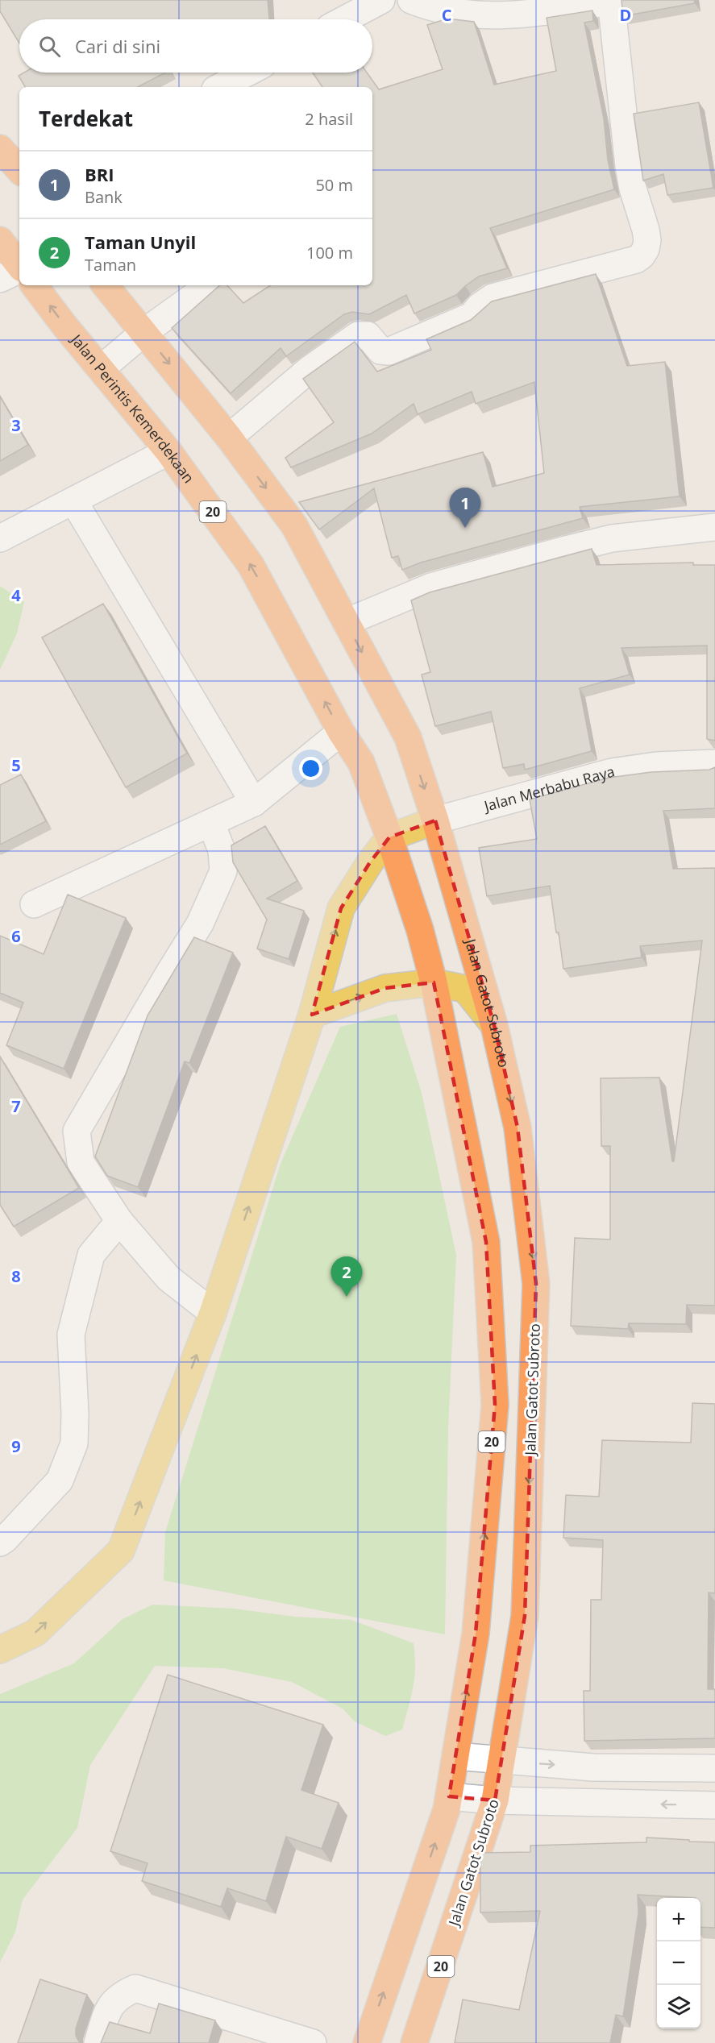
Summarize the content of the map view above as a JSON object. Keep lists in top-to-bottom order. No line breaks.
{"streets":{"highway":["Jalan Perintis Kemerdekaan","20","Jalan Gatot Subroto"],"main road":["Jalan Merbabu Raya"]},"crossings":[["Jalan Perintis Kemerdekaan","20"],["Jalan Perintis Kemerdekaan","Jalan Merbabu Raya"],["20","Jalan Merbabu Raya"],["20","Jalan Gatot Subroto"],["Jalan Merbabu Raya","Jalan Gatot Subroto"]],"page":{"search":"Cari di sini","heading":["Terdekat","2 hasil"],"list":[{"mark":"1","name":"BRI","note":"Bank","value":"50 m"},{"mark":"2","name":"Taman Unyil","note":"Taman","value":"100 m"}],"pins":["1","2"],"map_buttons":["+","−"]},"grid":{"columns":["C","D"],"rows":["3","4","5","6","7","8","9"]}}
